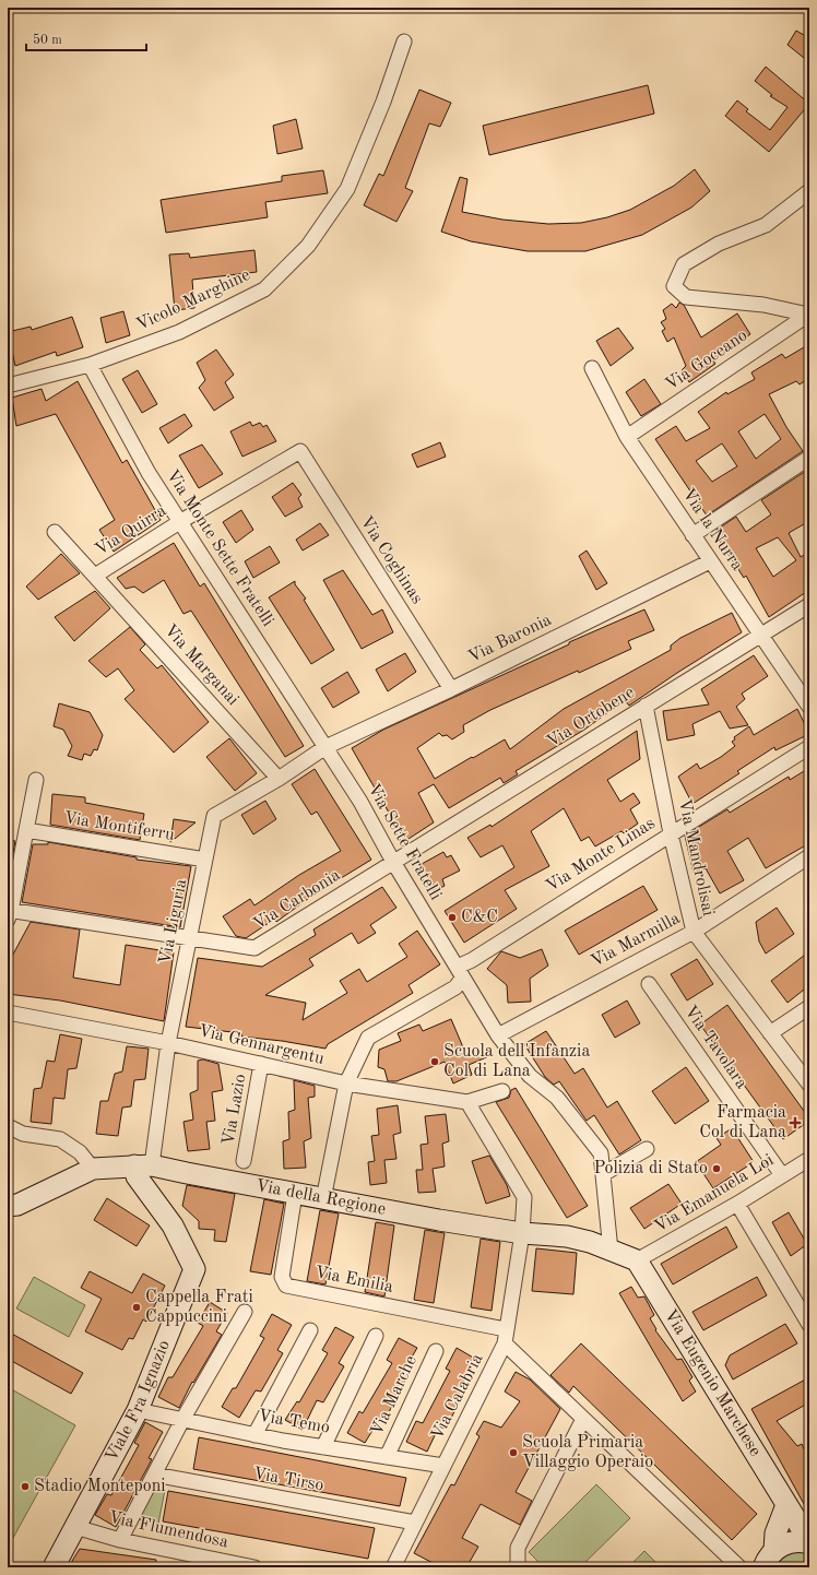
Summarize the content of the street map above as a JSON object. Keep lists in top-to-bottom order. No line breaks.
{"streets":{"street":["Vicolo Marghine","Via Goceano","Via la Nurra","Via Quirra","Via Monte Sette Fratelli","Via Coghinas","Via Baronia","Via Marganai","Via Ortobene","Via Montiferru","Via Sette Fratelli","Via Monte Linas","Via Mandrolisai","Via Carbonia","Via Liguria","Via Marmilla","Via Gennargentu","Via Tavolara","Via Lazio","Via Emanuela Loi","Via della Regione","Via Emilia","Via Eugenio Marchese","Via Marche","Via Calabria","Viale Fra Ignazio","Via Temo","Via Tirso","Via Flumendosa"]},"crossings":[["Vicolo Marghine","Via Monte Sette Fratelli"],["Via Goceano","Via la Nurra"],["Via la Nurra","Via Baronia"],["Via la Nurra","Via Ortobene"],["Via Quirra","Via Monte Sette Fratelli"],["Via Quirra","Via Coghinas"],["Via Quirra","Via Marganai"],["Via Monte Sette Fratelli","Via Baronia"],["Via Monte Sette Fratelli","Via Sette Fratelli"],["Via Monte Sette Fratelli","Via Liguria"],["Via Coghinas","Via Baronia"],["Via Baronia","Via Sette Fratelli"],["Via Baronia","Via Liguria"],["Via Marganai","Via Liguria"],["Via Ortobene","Via Sette Fratelli"],["Via Ortobene","Via Mandrolisai"],["Via Ortobene","Via Carbonia"],["Via Montiferru","Via Liguria"],["Via Sette Fratelli","Via Monte Linas"],["Via Sette Fratelli","Via Carbonia"],["Via Sette Fratelli","Via Liguria"],["Via Sette Fratelli","Via Marmilla"],["Via Sette Fratelli","Via della Regione"],["Via Monte Linas","Via Mandrolisai"],["Via Mandrolisai","Via Marmilla"],["Via Carbonia","Via Liguria"],["Via Liguria","Via Gennargentu"],["Via Liguria","Via della Regione"],["Via Liguria","Viale Fra Ignazio"],["Via Gennargentu","Via Lazio"],["Via Gennargentu","Via Calabria"],["Via Tavolara","Via Emanuela Loi"],["Via Emanuela Loi","Via della Regione"],["Via Emanuela Loi","Via Eugenio Marchese"],["Via della Regione","Via Emilia"],["Via della Regione","Via Eugenio Marchese"],["Via della Regione","Via Calabria"],["Via della Regione","Viale Fra Ignazio"],["Via Emilia","Via Calabria"],["Via Marche","Via Temo"],["Via Calabria","Via Temo"],["Via Calabria","Via Tirso"],["Viale Fra Ignazio","Via Temo"],["Viale Fra Ignazio","Via Flumendosa"]],"places":{"other":["C&C","Scuola dell'Infanzia Col di Lana","Polizia di Stato","Cappella Frati Cappuccini","Scuola Primaria Villaggio Operaio","Stadio Monteponi"],"health":["Farmacia Col di Lana"]},"scale_bar":"50 m"}
